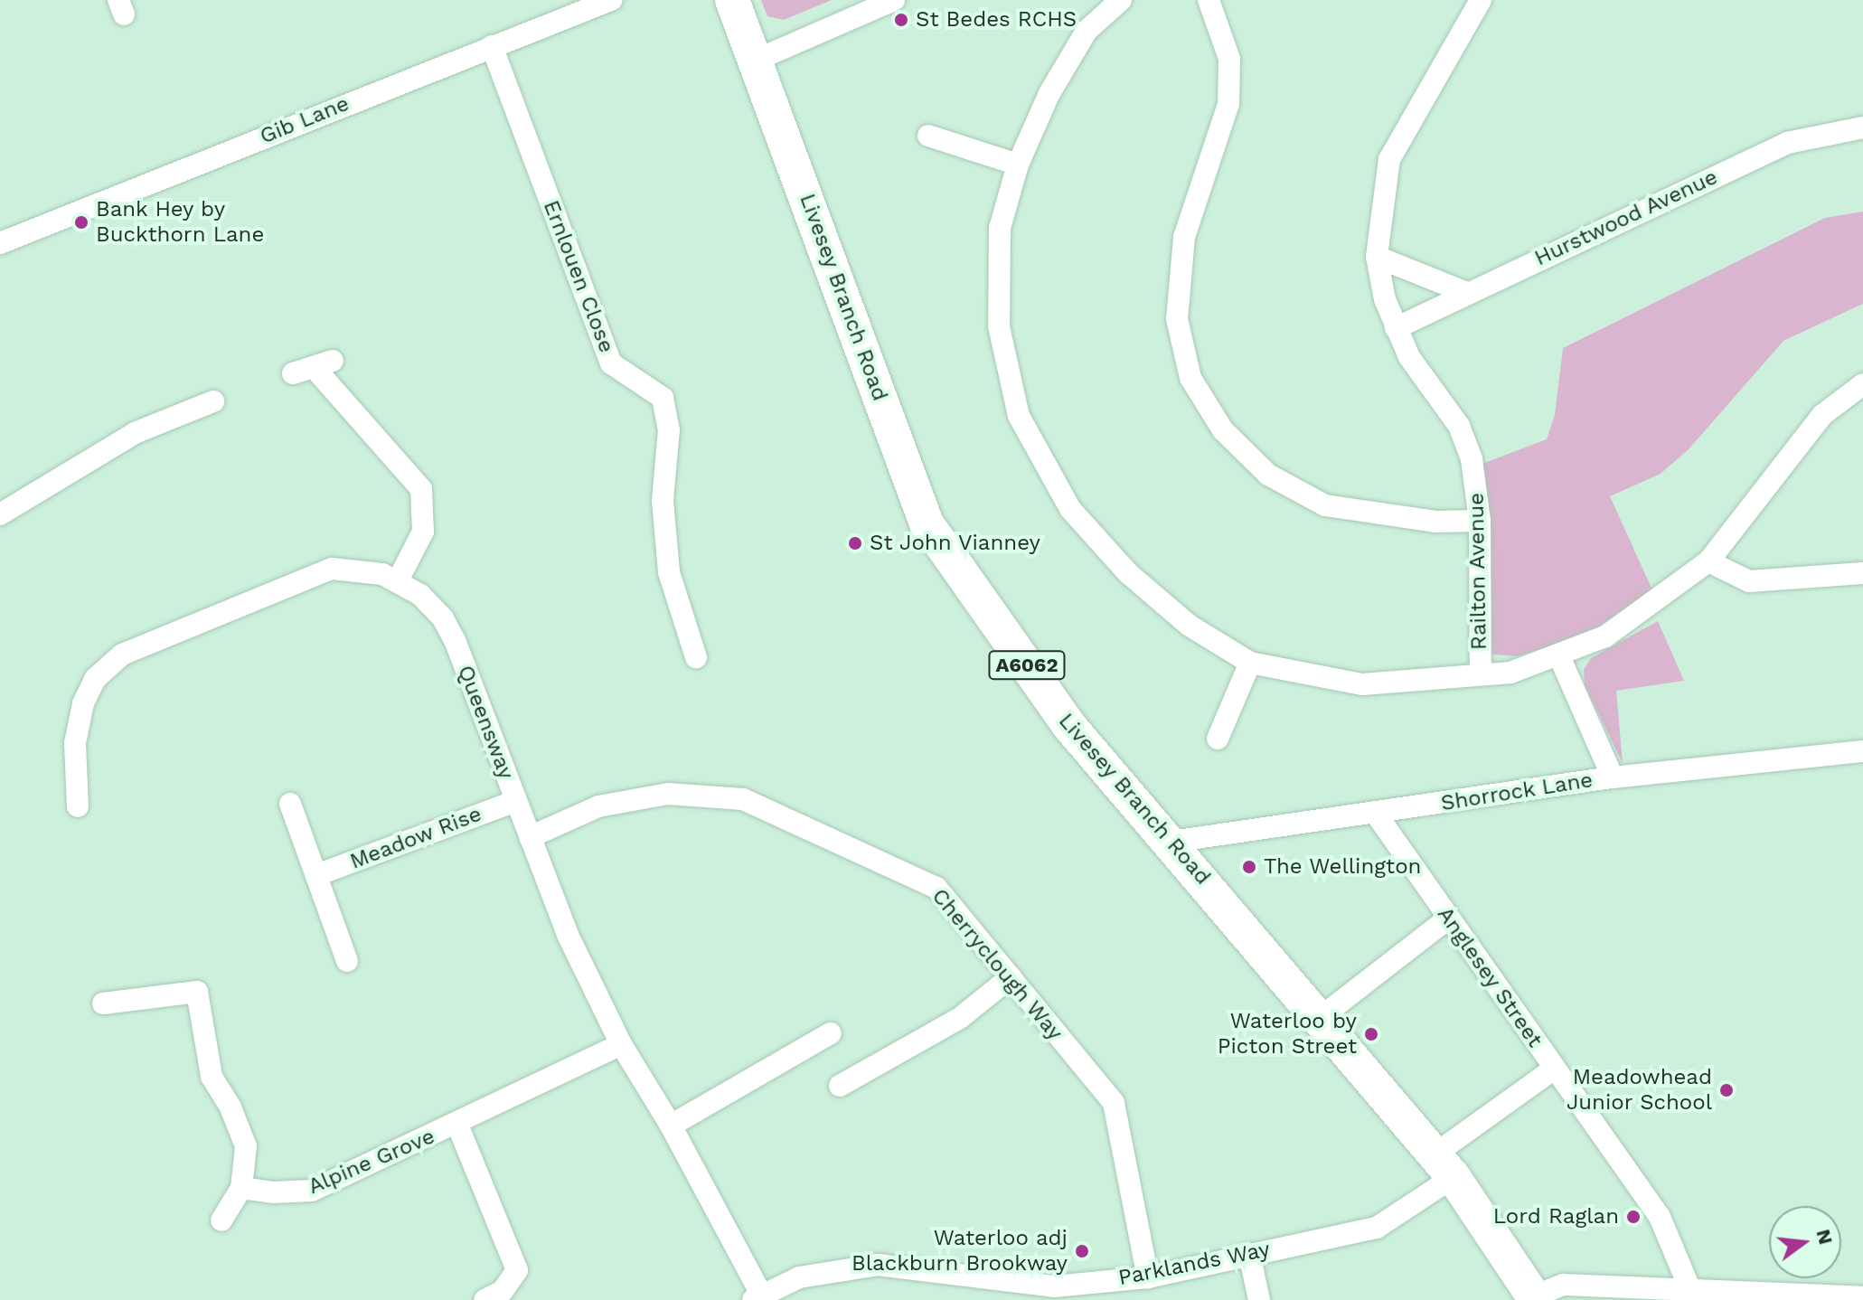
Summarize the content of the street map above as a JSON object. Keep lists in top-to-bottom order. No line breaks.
{"streets":{"main road":["Livesey Branch Road","A6062"],"street":["Gib Lane","Hurstwood Avenue","Ernlouen Close","Railton Avenue","Queensway","Shorrock Lane","Meadow Rise","Cherryclough Way","Anglesey Street","Alpine Grove","Parklands Way"]},"crossings":[["Gib Lane","Ernlouen Close"],["Hurstwood Avenue","Railton Avenue"],["Livesey Branch Road","Shorrock Lane"],["Livesey Branch Road","Parklands Way"],["Queensway","Meadow Rise"],["Queensway","Cherryclough Way"],["Queensway","Alpine Grove"],["Queensway","Parklands Way"],["Shorrock Lane","Anglesey Street"],["Cherryclough Way","Parklands Way"],["Anglesey Street","Parklands Way"]],"places":["St Bedes RCHS","Bank Hey by Buckthorn Lane","St John Vianney","The Wellington","Waterloo by Picton Street","Meadowhead Junior School","Lord Raglan","Waterloo adj Blackburn Brookway"],"north":"right"}
